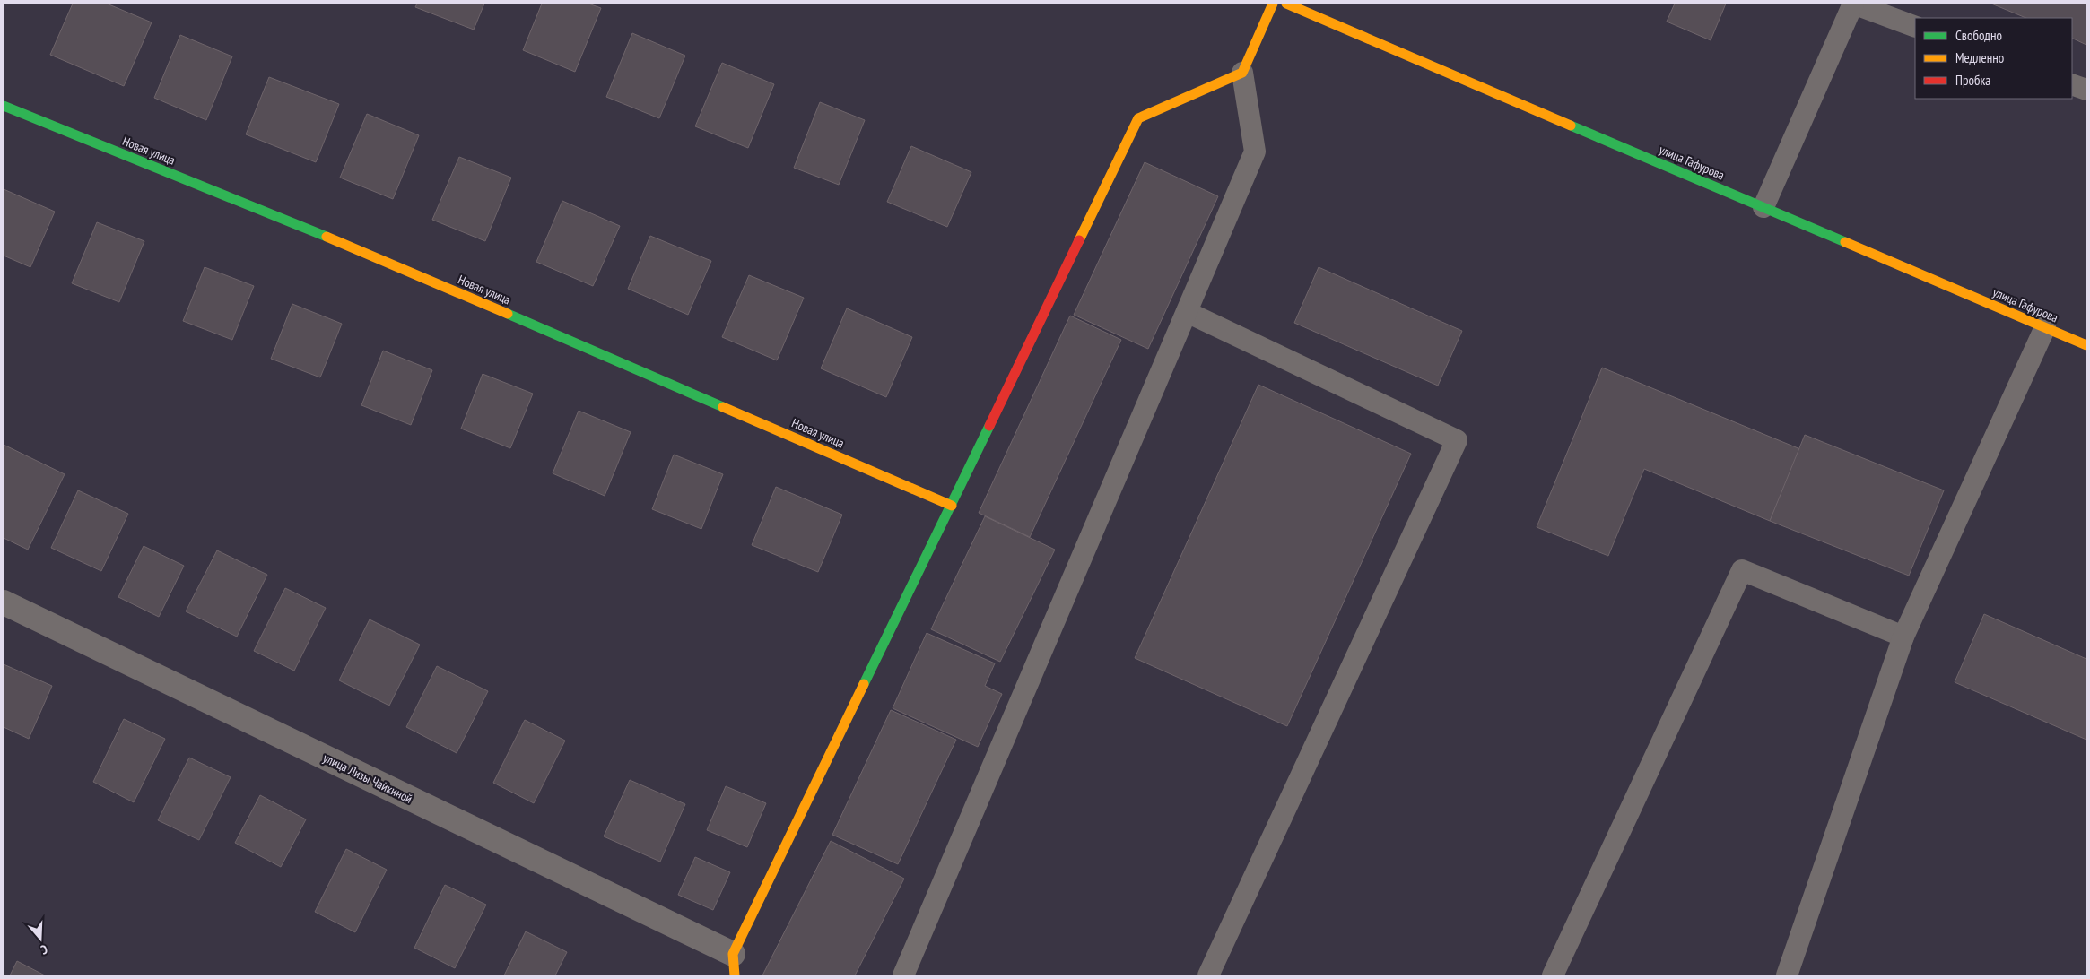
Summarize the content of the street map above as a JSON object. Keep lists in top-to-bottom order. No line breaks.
{"streets":{"street":["Новая улица","улица Гафурова","улица Лизы Чайкиной"]},"legend":["Свободно","Медленно","Пробка"],"north":"bottom"}
